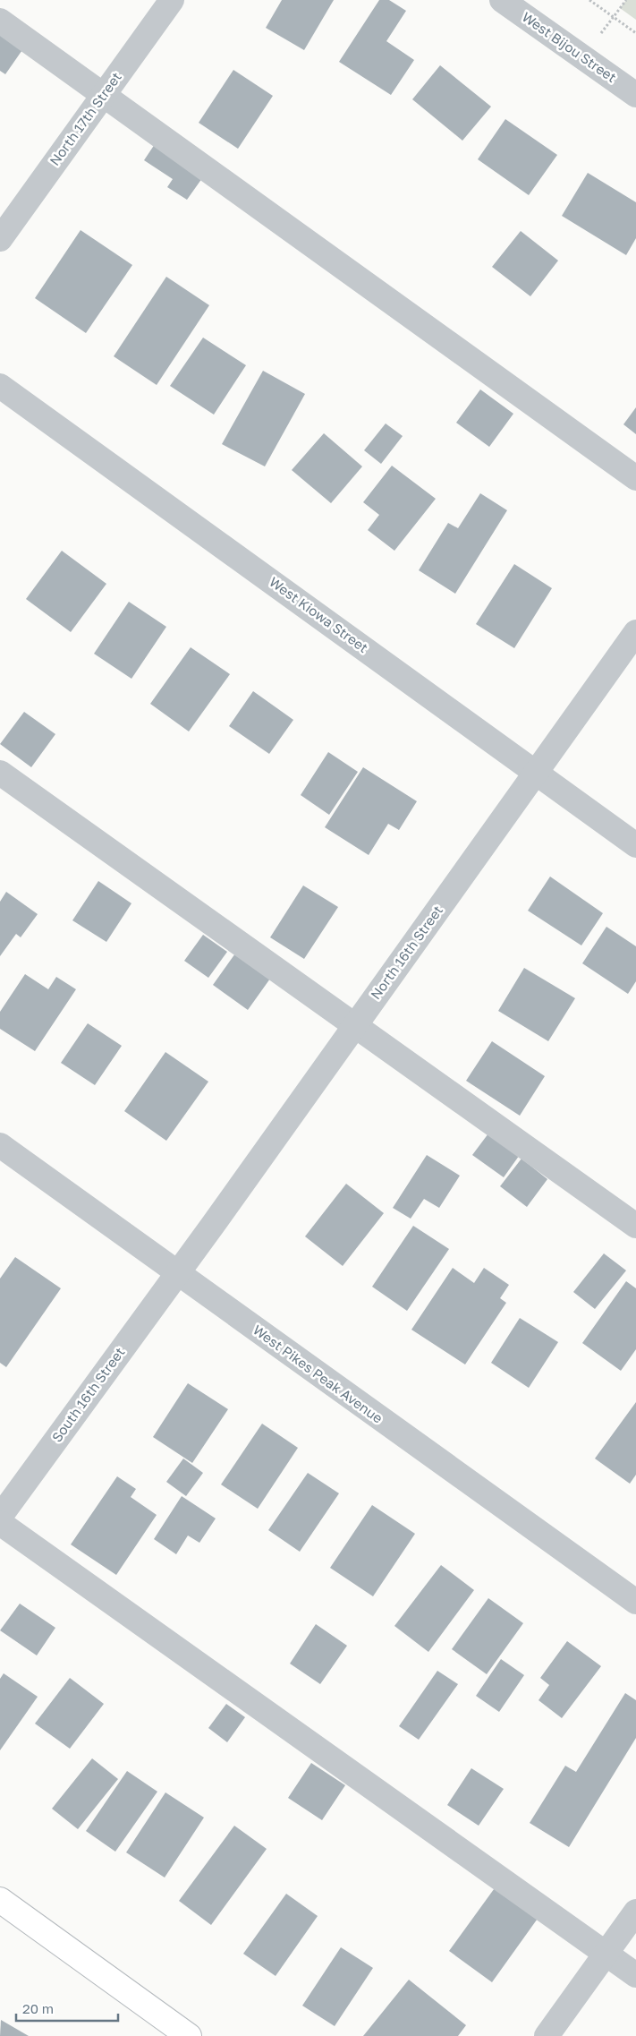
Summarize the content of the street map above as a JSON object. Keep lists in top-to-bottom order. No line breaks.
{"streets":{"street":["West Bijou Street","North 17th Street","West Kiowa Street","North 16th Street","West Pikes Peak Avenue","South 16th Street"]},"crossings":[["West Kiowa Street","North 16th Street"],["North 16th Street","West Pikes Peak Avenue"],["North 16th Street","South 16th Street"],["West Pikes Peak Avenue","South 16th Street"]],"scale_bar":"20 m"}
